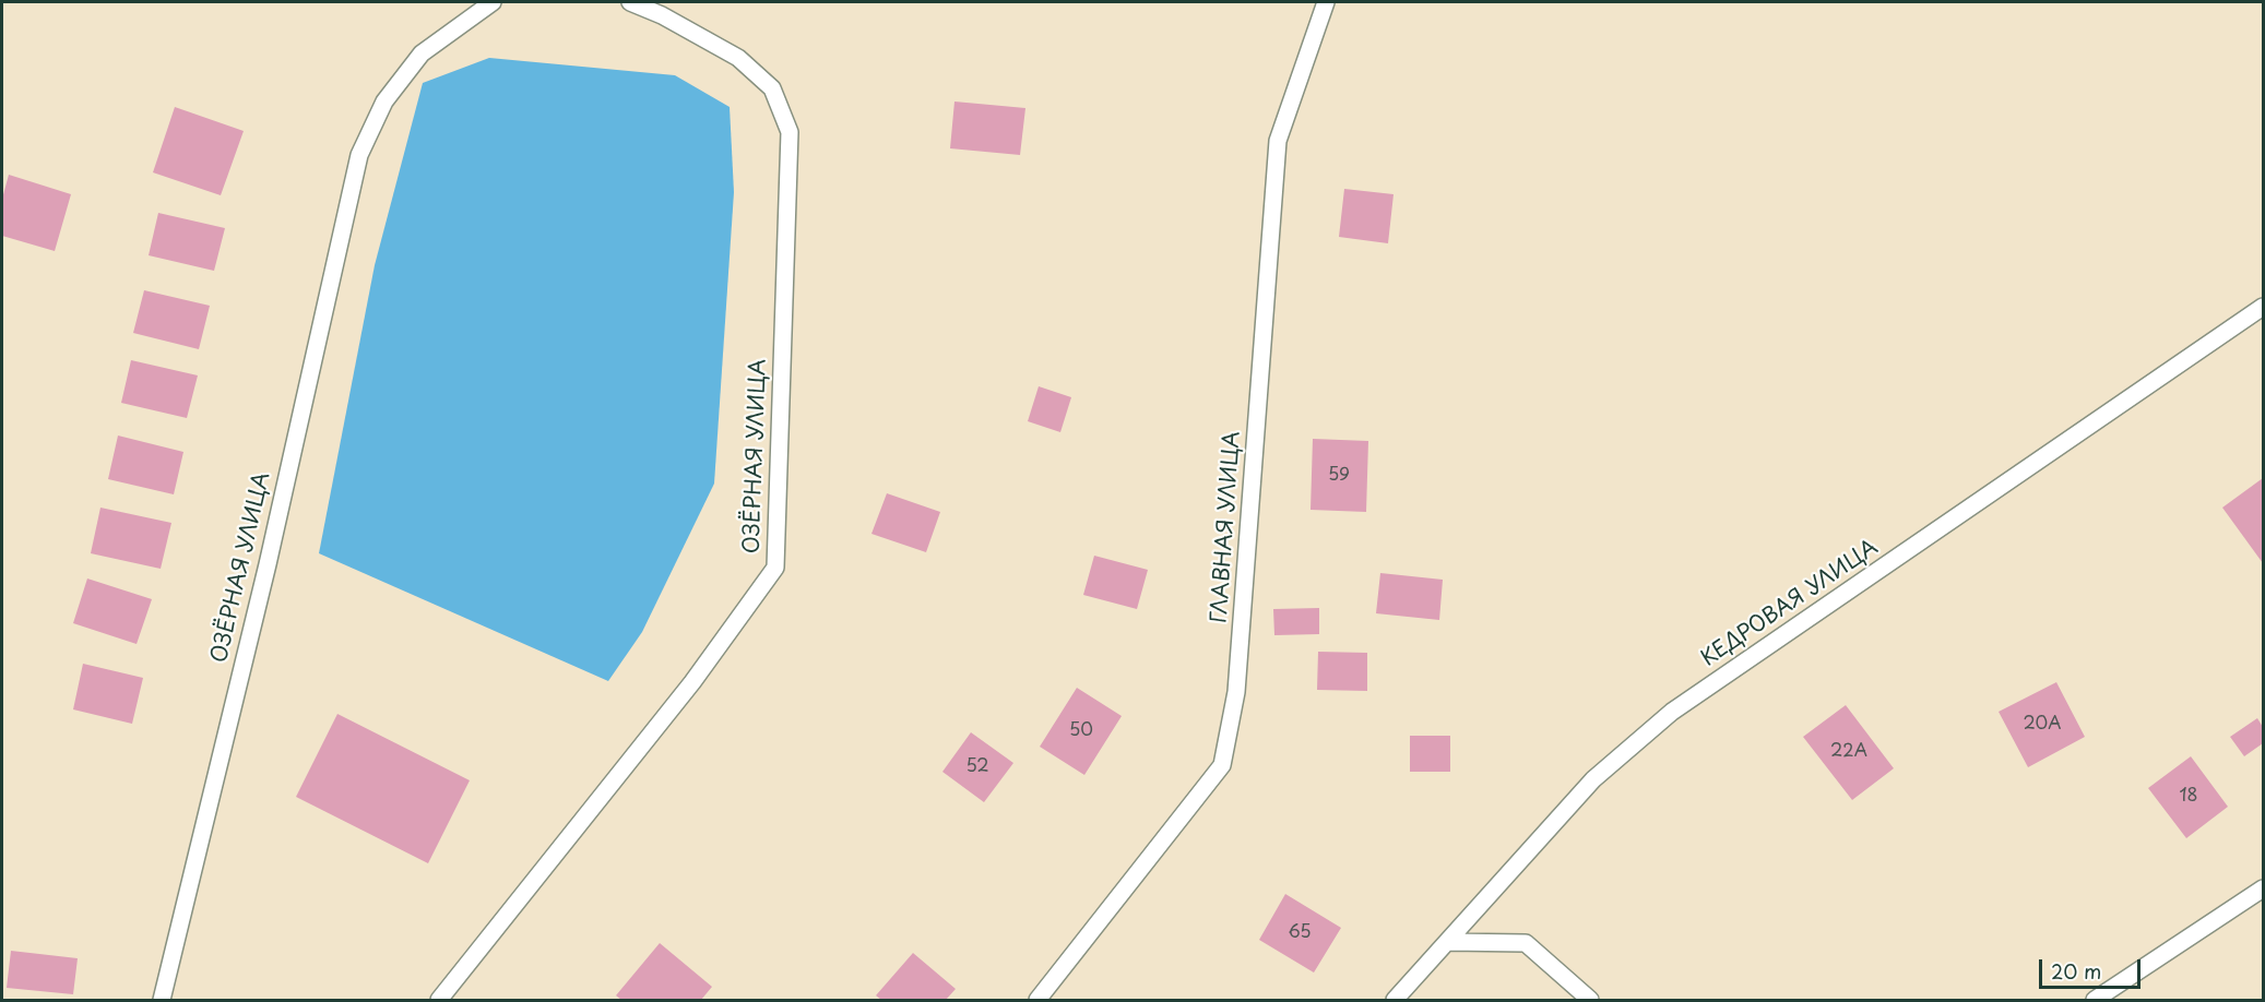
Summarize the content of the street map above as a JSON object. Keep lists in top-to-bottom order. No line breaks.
{"streets":{"lane":["ОЗЁРНАЯ УЛИЦА","ГЛАВНАЯ УЛИЦА","КЕДРОВАЯ УЛИЦА"]},"house_numbers":["59","20А","50","22А","52","18","65"],"scale_bar":"20 m"}
